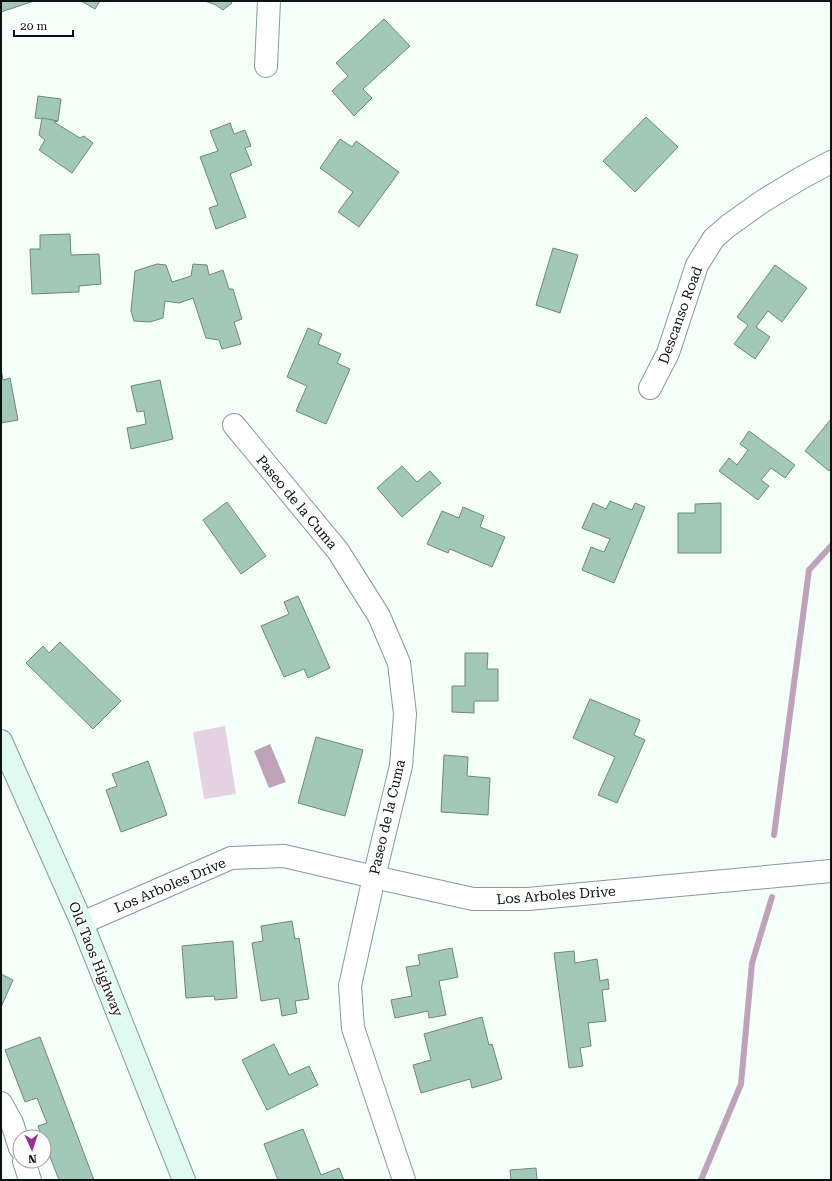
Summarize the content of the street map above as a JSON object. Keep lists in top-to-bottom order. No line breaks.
{"streets":{"street":["Descanso Road","Paseo de la Cuma","Los Arboles Drive","Old Taos Highway"]},"crossings":[["Paseo de la Cuma","Los Arboles Drive"],["Los Arboles Drive","Old Taos Highway"]],"scale_bar":"20 m","north":"bottom"}
